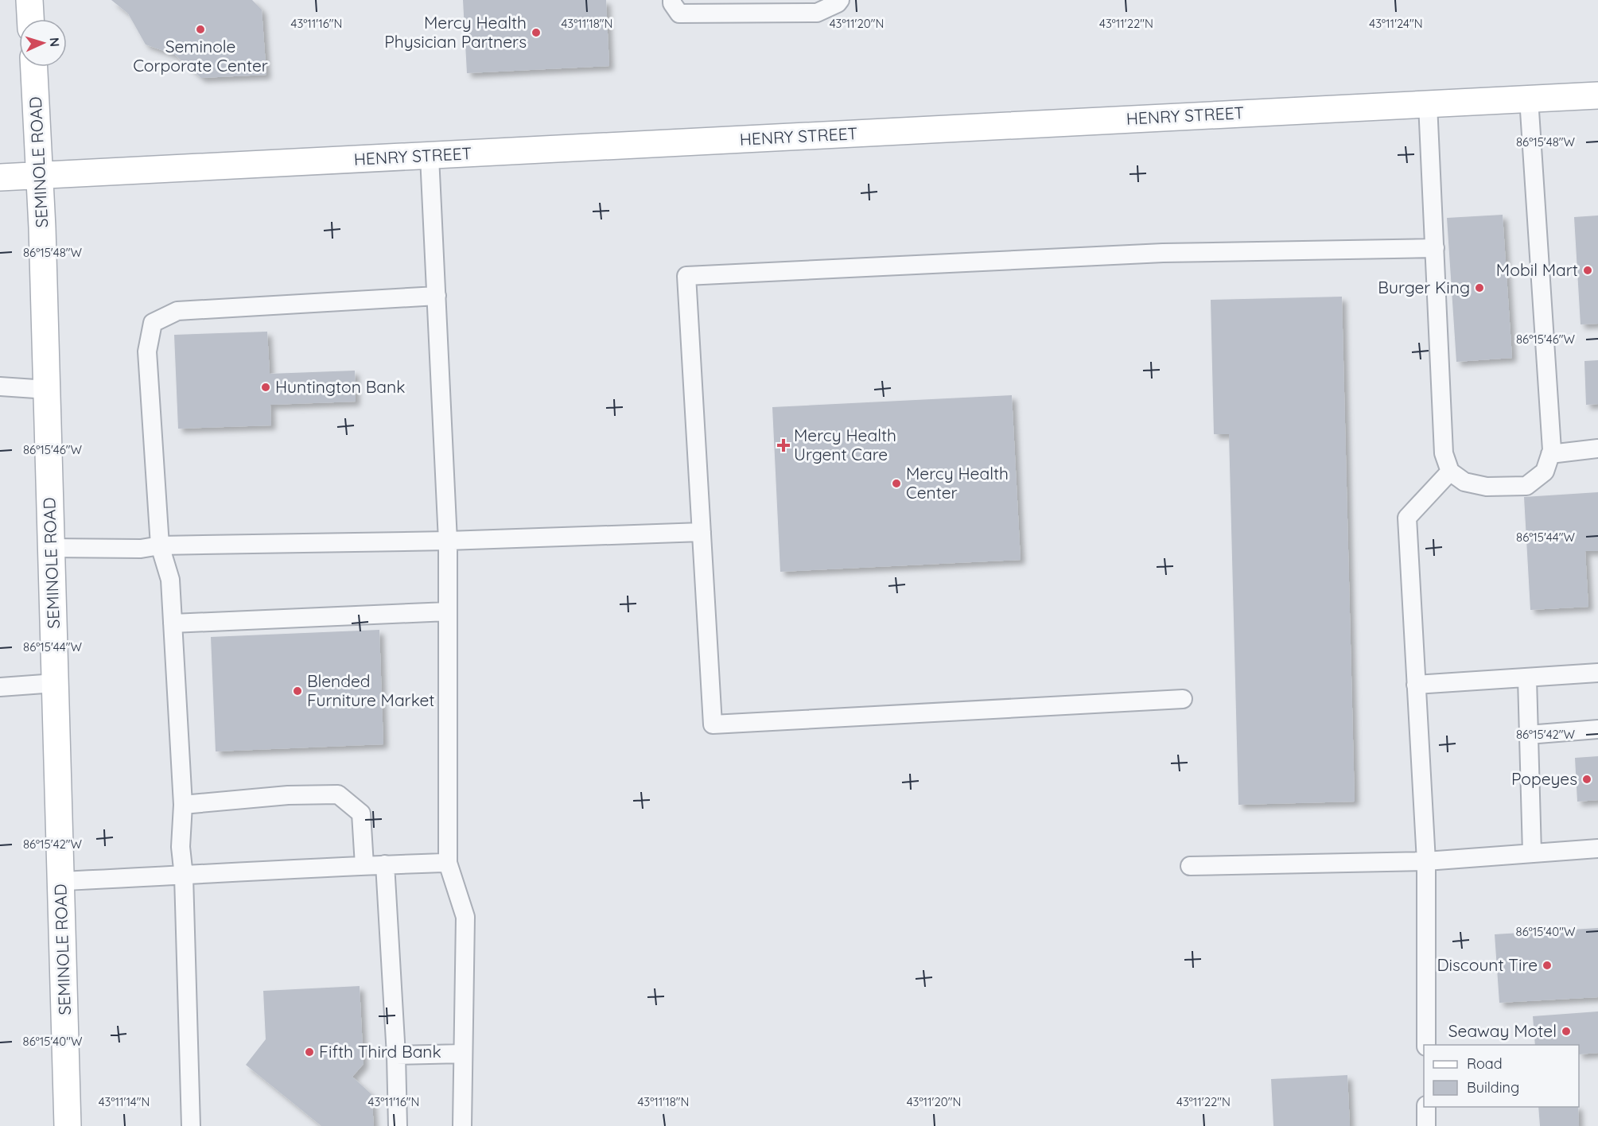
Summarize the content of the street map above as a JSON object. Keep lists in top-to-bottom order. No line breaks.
{"streets":{"street":["HENRY STREET","SEMINOLE ROAD"]},"crossings":[["HENRY STREET","SEMINOLE ROAD"]],"places":{"other":["Seminole Corporate Center","Mercy Health Physician Partners","Mobil Mart","Burger King","Huntington Bank","Mercy Health Center","Blended Furniture Market","Popeyes","Discount Tire","Seaway Motel","Fifth Third Bank"],"health":["Mercy Health Urgent Care"]},"legend":["Road","Building"],"north":"right","coordinates":["43°11'16\"N","43°11'18\"N","43°11'20\"N","43°11'22\"N","43°11'24\"N","86°15'48\"W","86°15'46\"W","86°15'44\"W","86°15'42\"W","86°15'40\"W","43°11'14\"N"]}
